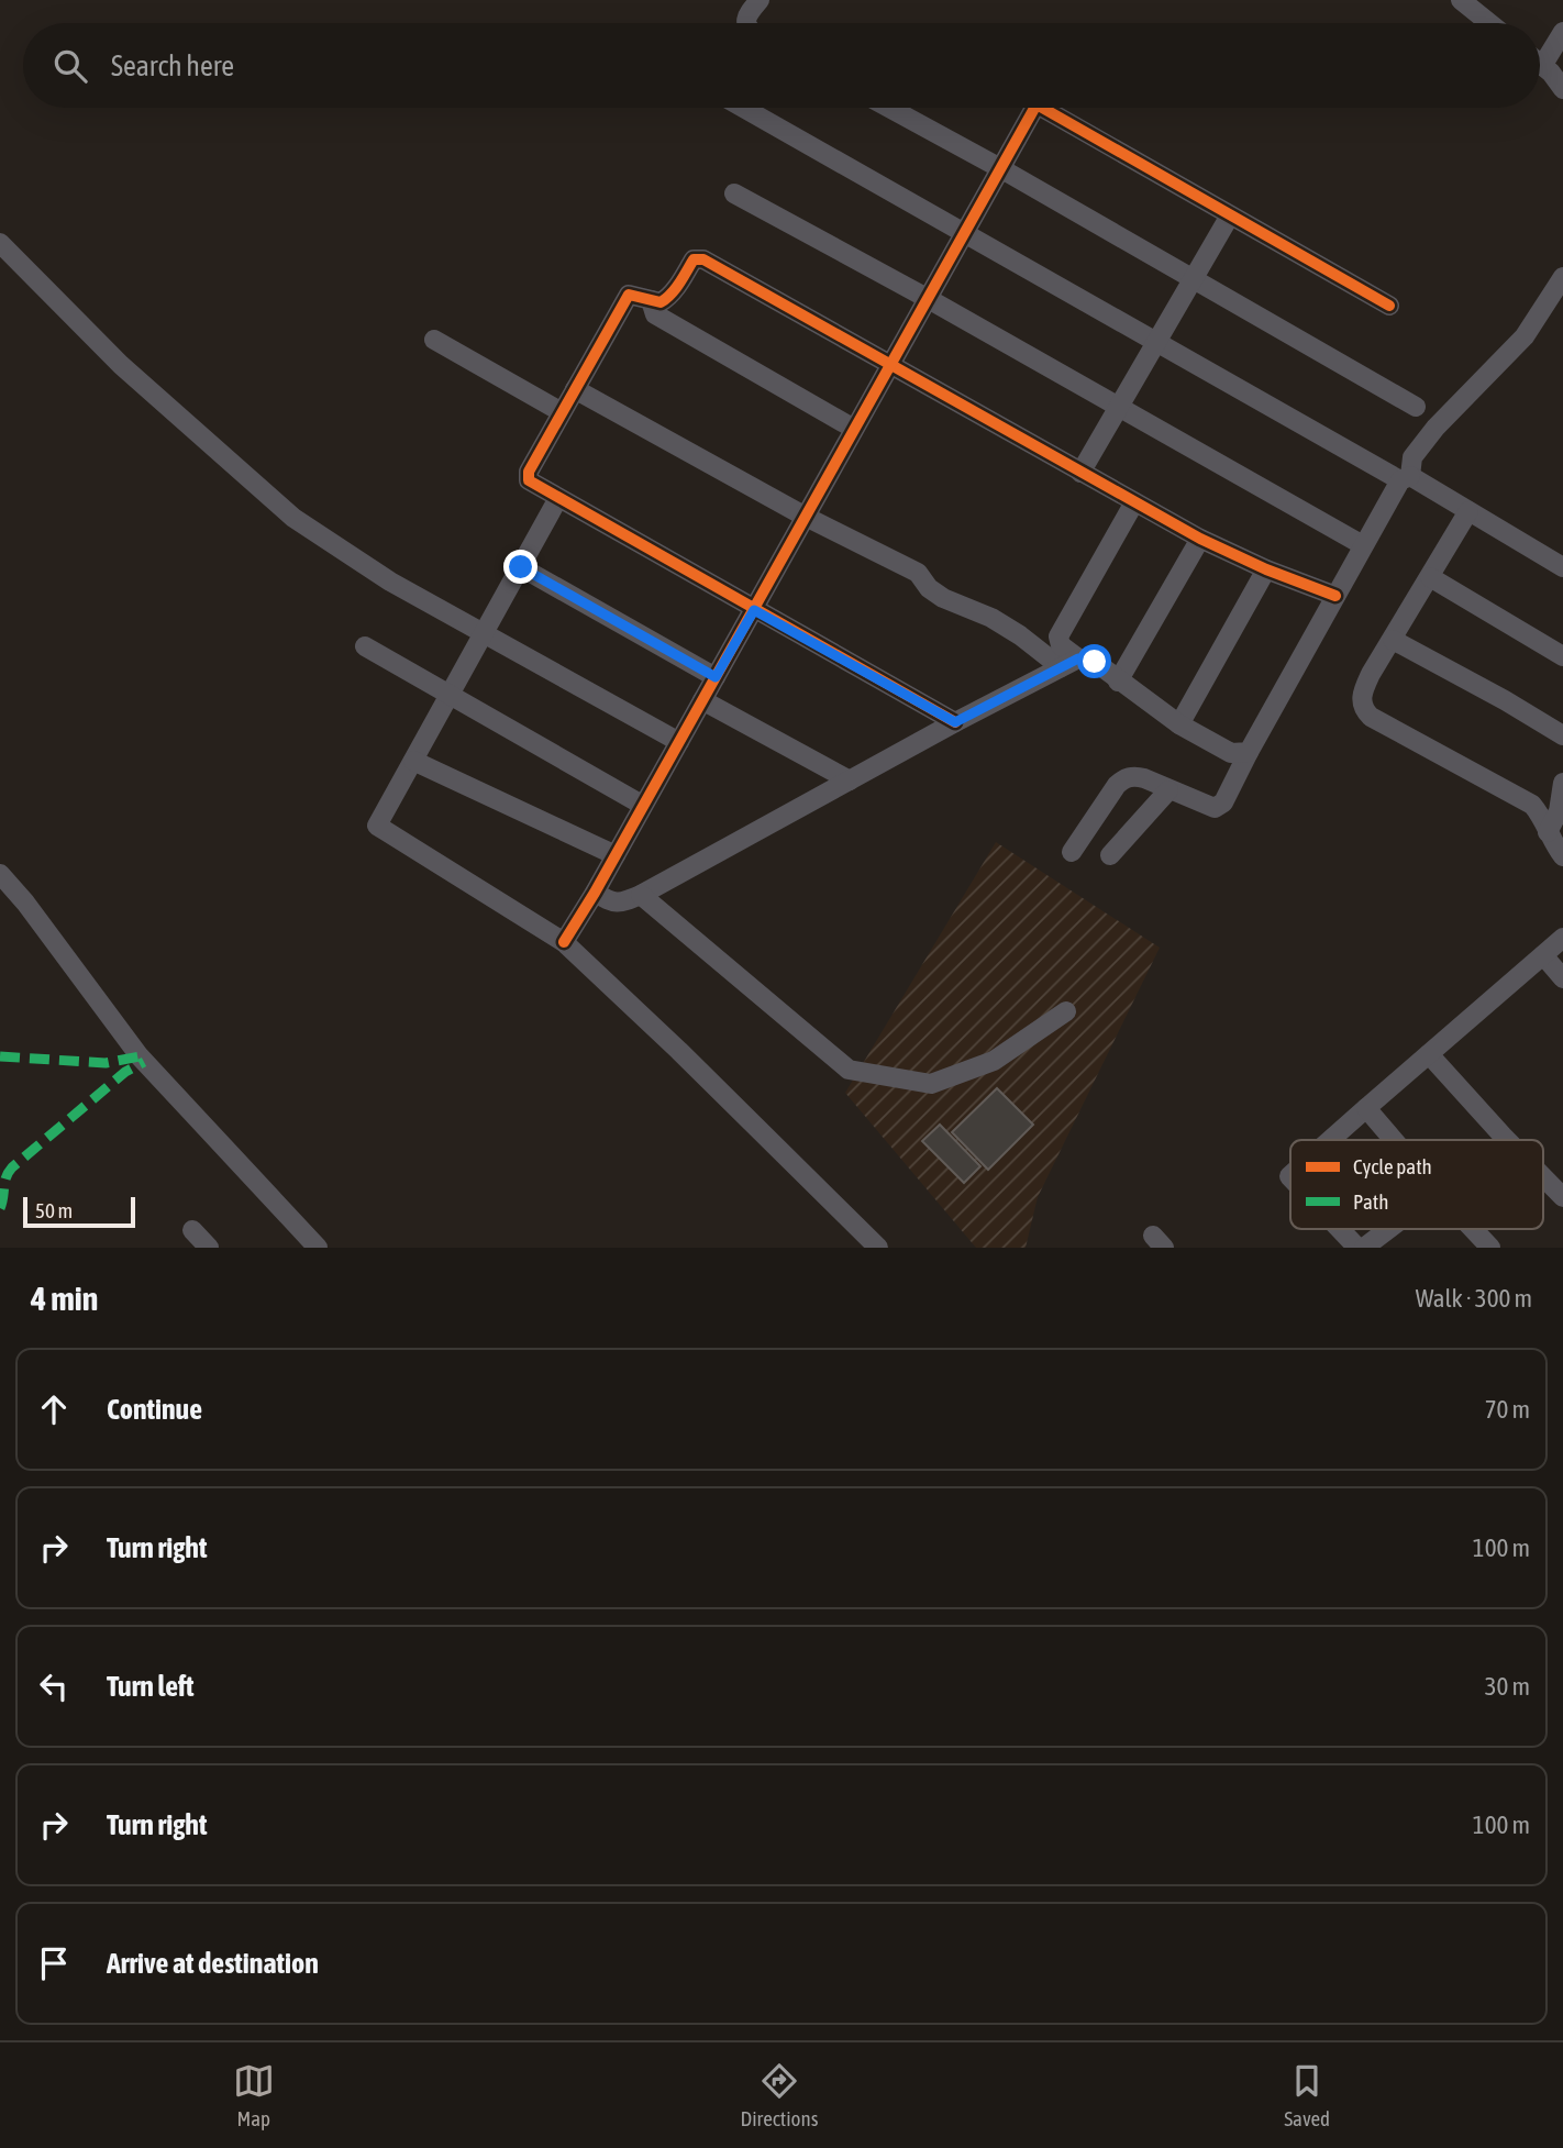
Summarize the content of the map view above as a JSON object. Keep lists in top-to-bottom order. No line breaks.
{"legend":["Cycle path","Path"],"scale_bar":"50 m","page":{"search":"Search here","scale":"50 m","heading":["4 min","Walk · 300 m"],"list":[["Continue","70 m"],["Turn right","100 m"],["Turn left","30 m"],["Turn right","100 m"],"Arrive at destination"],"nav":["Map","Directions","Saved"]}}
